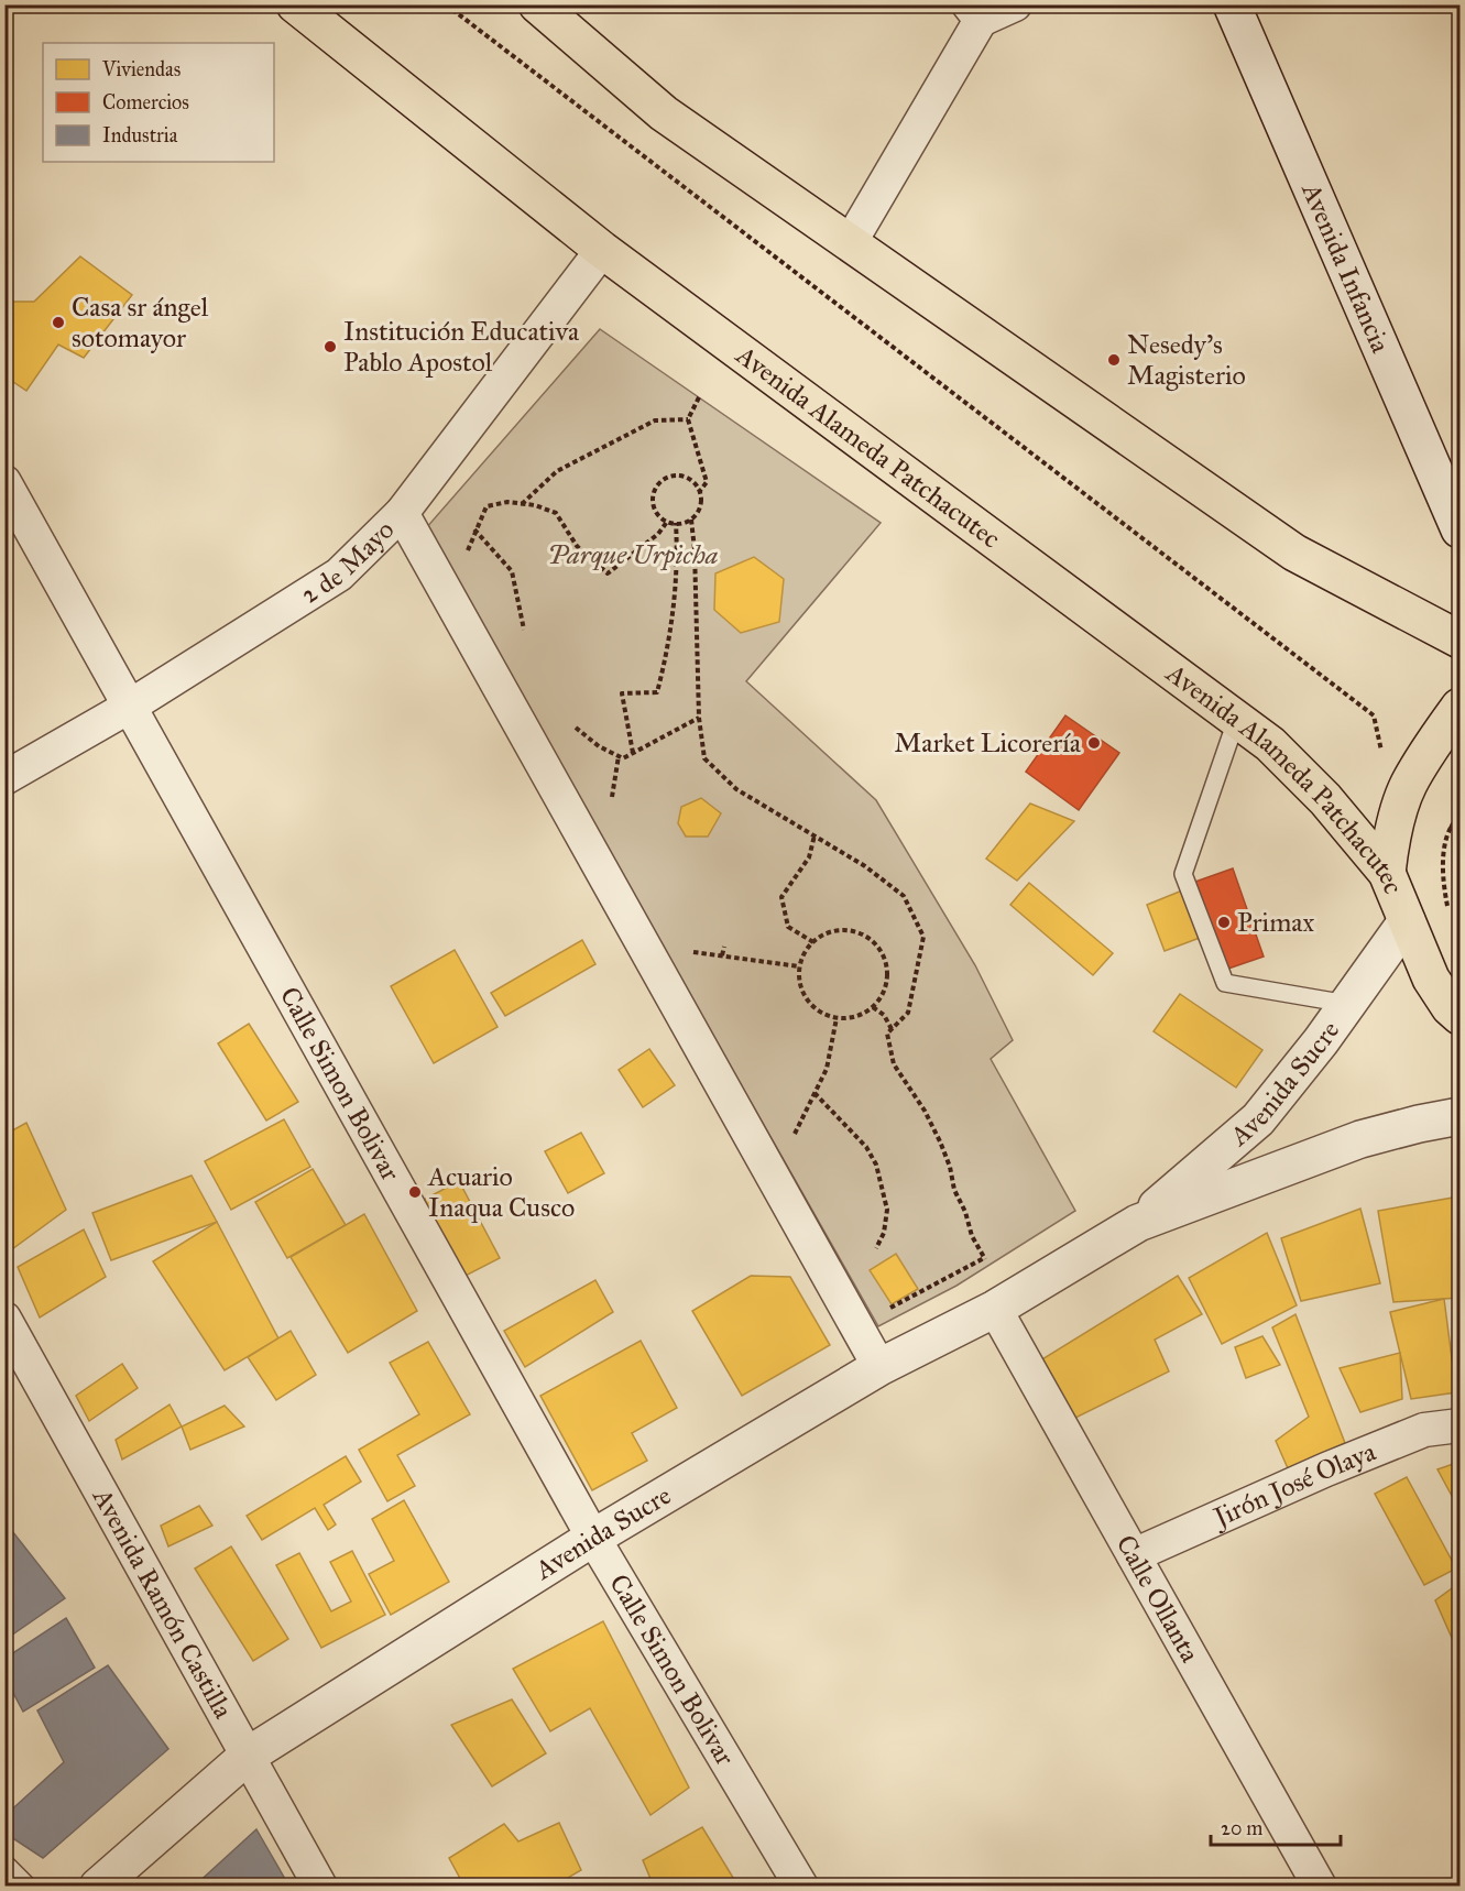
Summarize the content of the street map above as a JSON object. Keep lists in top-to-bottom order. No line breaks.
{"streets":{"highway":["Avenida Alameda Patchacutec"],"street":["Avenida Infancia","2 de Mayo","Avenida Sucre","Calle Simon Bolivar","Jirón José Olaya","Calle Ollanta","Avenida Ramón Castilla"]},"crossings":[["Avenida Alameda Patchacutec","2 de Mayo"],["Avenida Alameda Patchacutec","Avenida Sucre"],["2 de Mayo","Calle Simon Bolivar"],["Avenida Sucre","Calle Simon Bolivar"],["Avenida Sucre","Calle Ollanta"],["Avenida Sucre","Avenida Ramón Castilla"],["Jirón José Olaya","Calle Ollanta"]],"parks":["Parque Urpicha"],"places":["Casa sr ángel sotomayor","Institución Educativa Pablo Apostol","Nesedy’s Magisterio","Market Licorería","Primax","Acuario Inaqua Cusco"],"legend":["Viviendas","Comercios","Industria"],"scale_bar":"20 m"}
